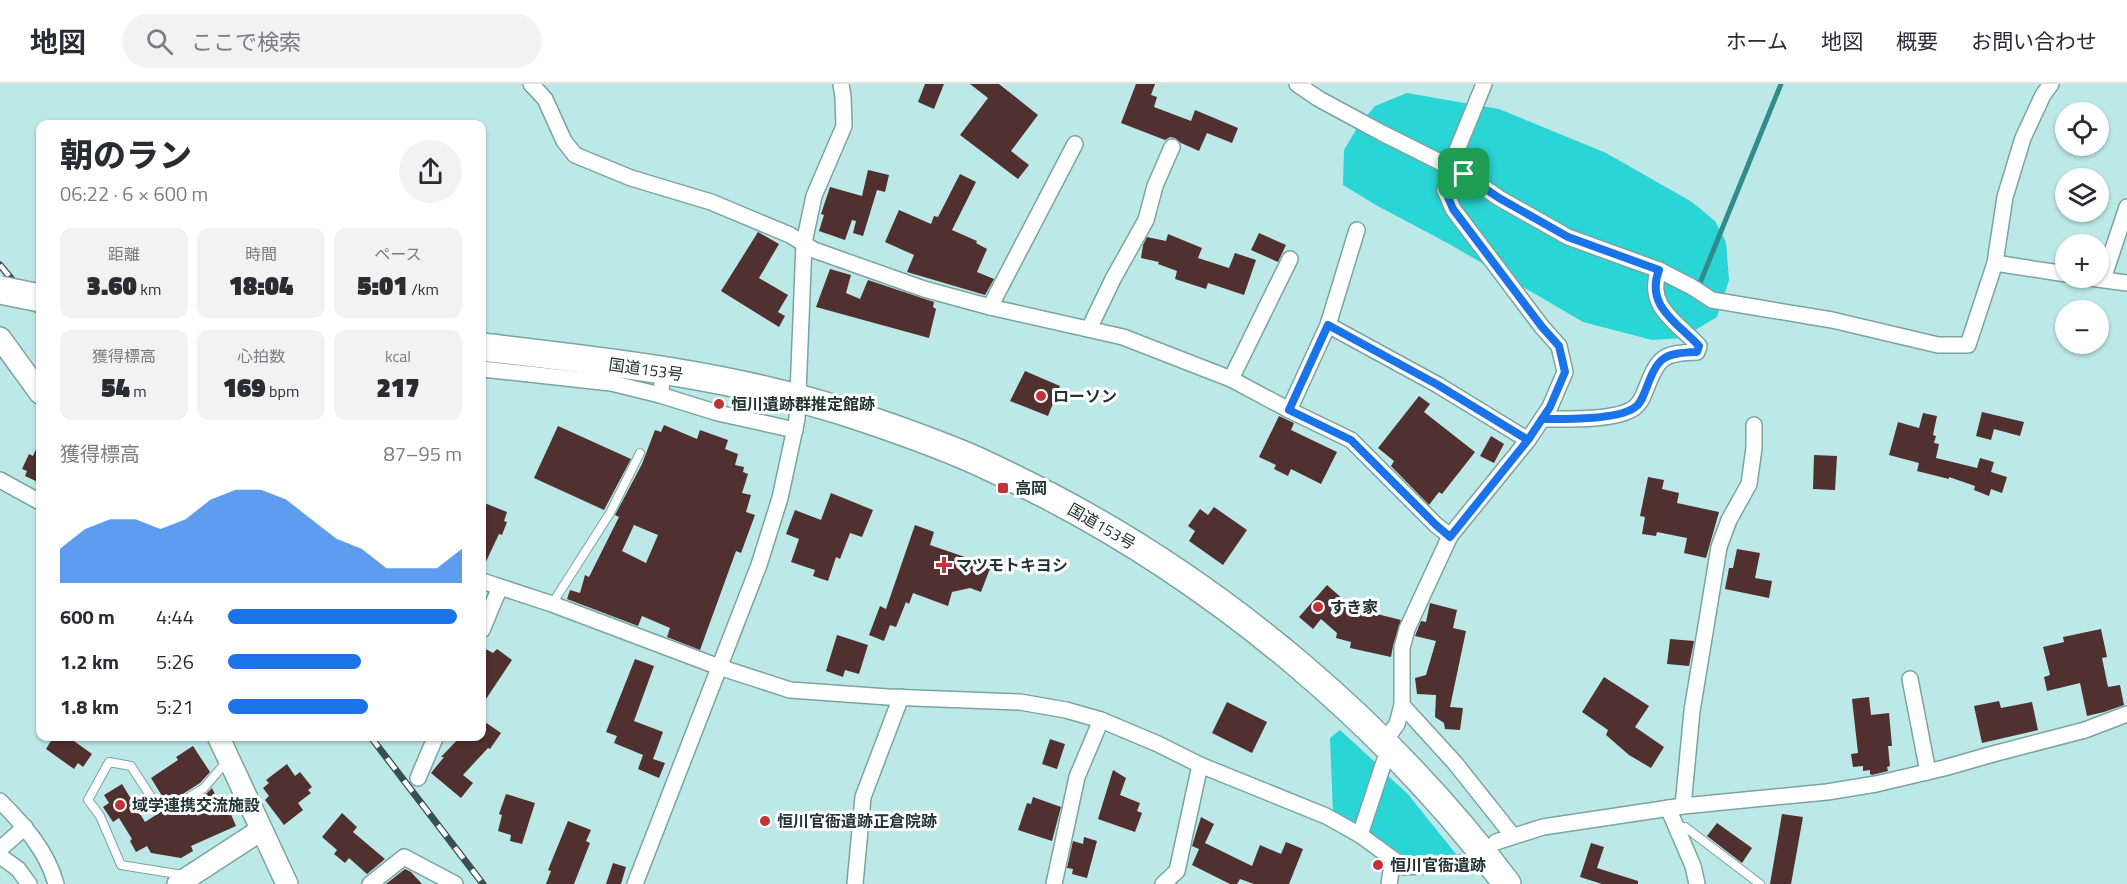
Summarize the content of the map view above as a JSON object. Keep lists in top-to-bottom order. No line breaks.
{"streets":{"highway":["国道153号"]},"places":{"other":["ローソン","恒川遺跡群推定館跡","すき家","域学連携交流施設","恒川官衙遺跡正倉院跡","恒川官衙遺跡"],"transit":["高岡"],"health":["マツモトキヨシ"]},"page":{"header":"地図","search":"ここで検索","nav":["ホーム","地図","概要","お問い合わせ"],"map_buttons":["+","−"],"heading":["朝のラン","06:22 · 6 × 600 m"],"stats":[["距離","3.60 km"],["時間","18:04"],["ペース","5:01 /km"],["獲得標高","54 m"],["心拍数","169 bpm"],["kcal","217"]],"chart":["獲得標高","87–95 m"],"list":[{"name":"600 m","note":"4:44"},{"name":"1.2 km","note":"5:26"},{"name":"1.8 km","note":"5:21"}]}}
